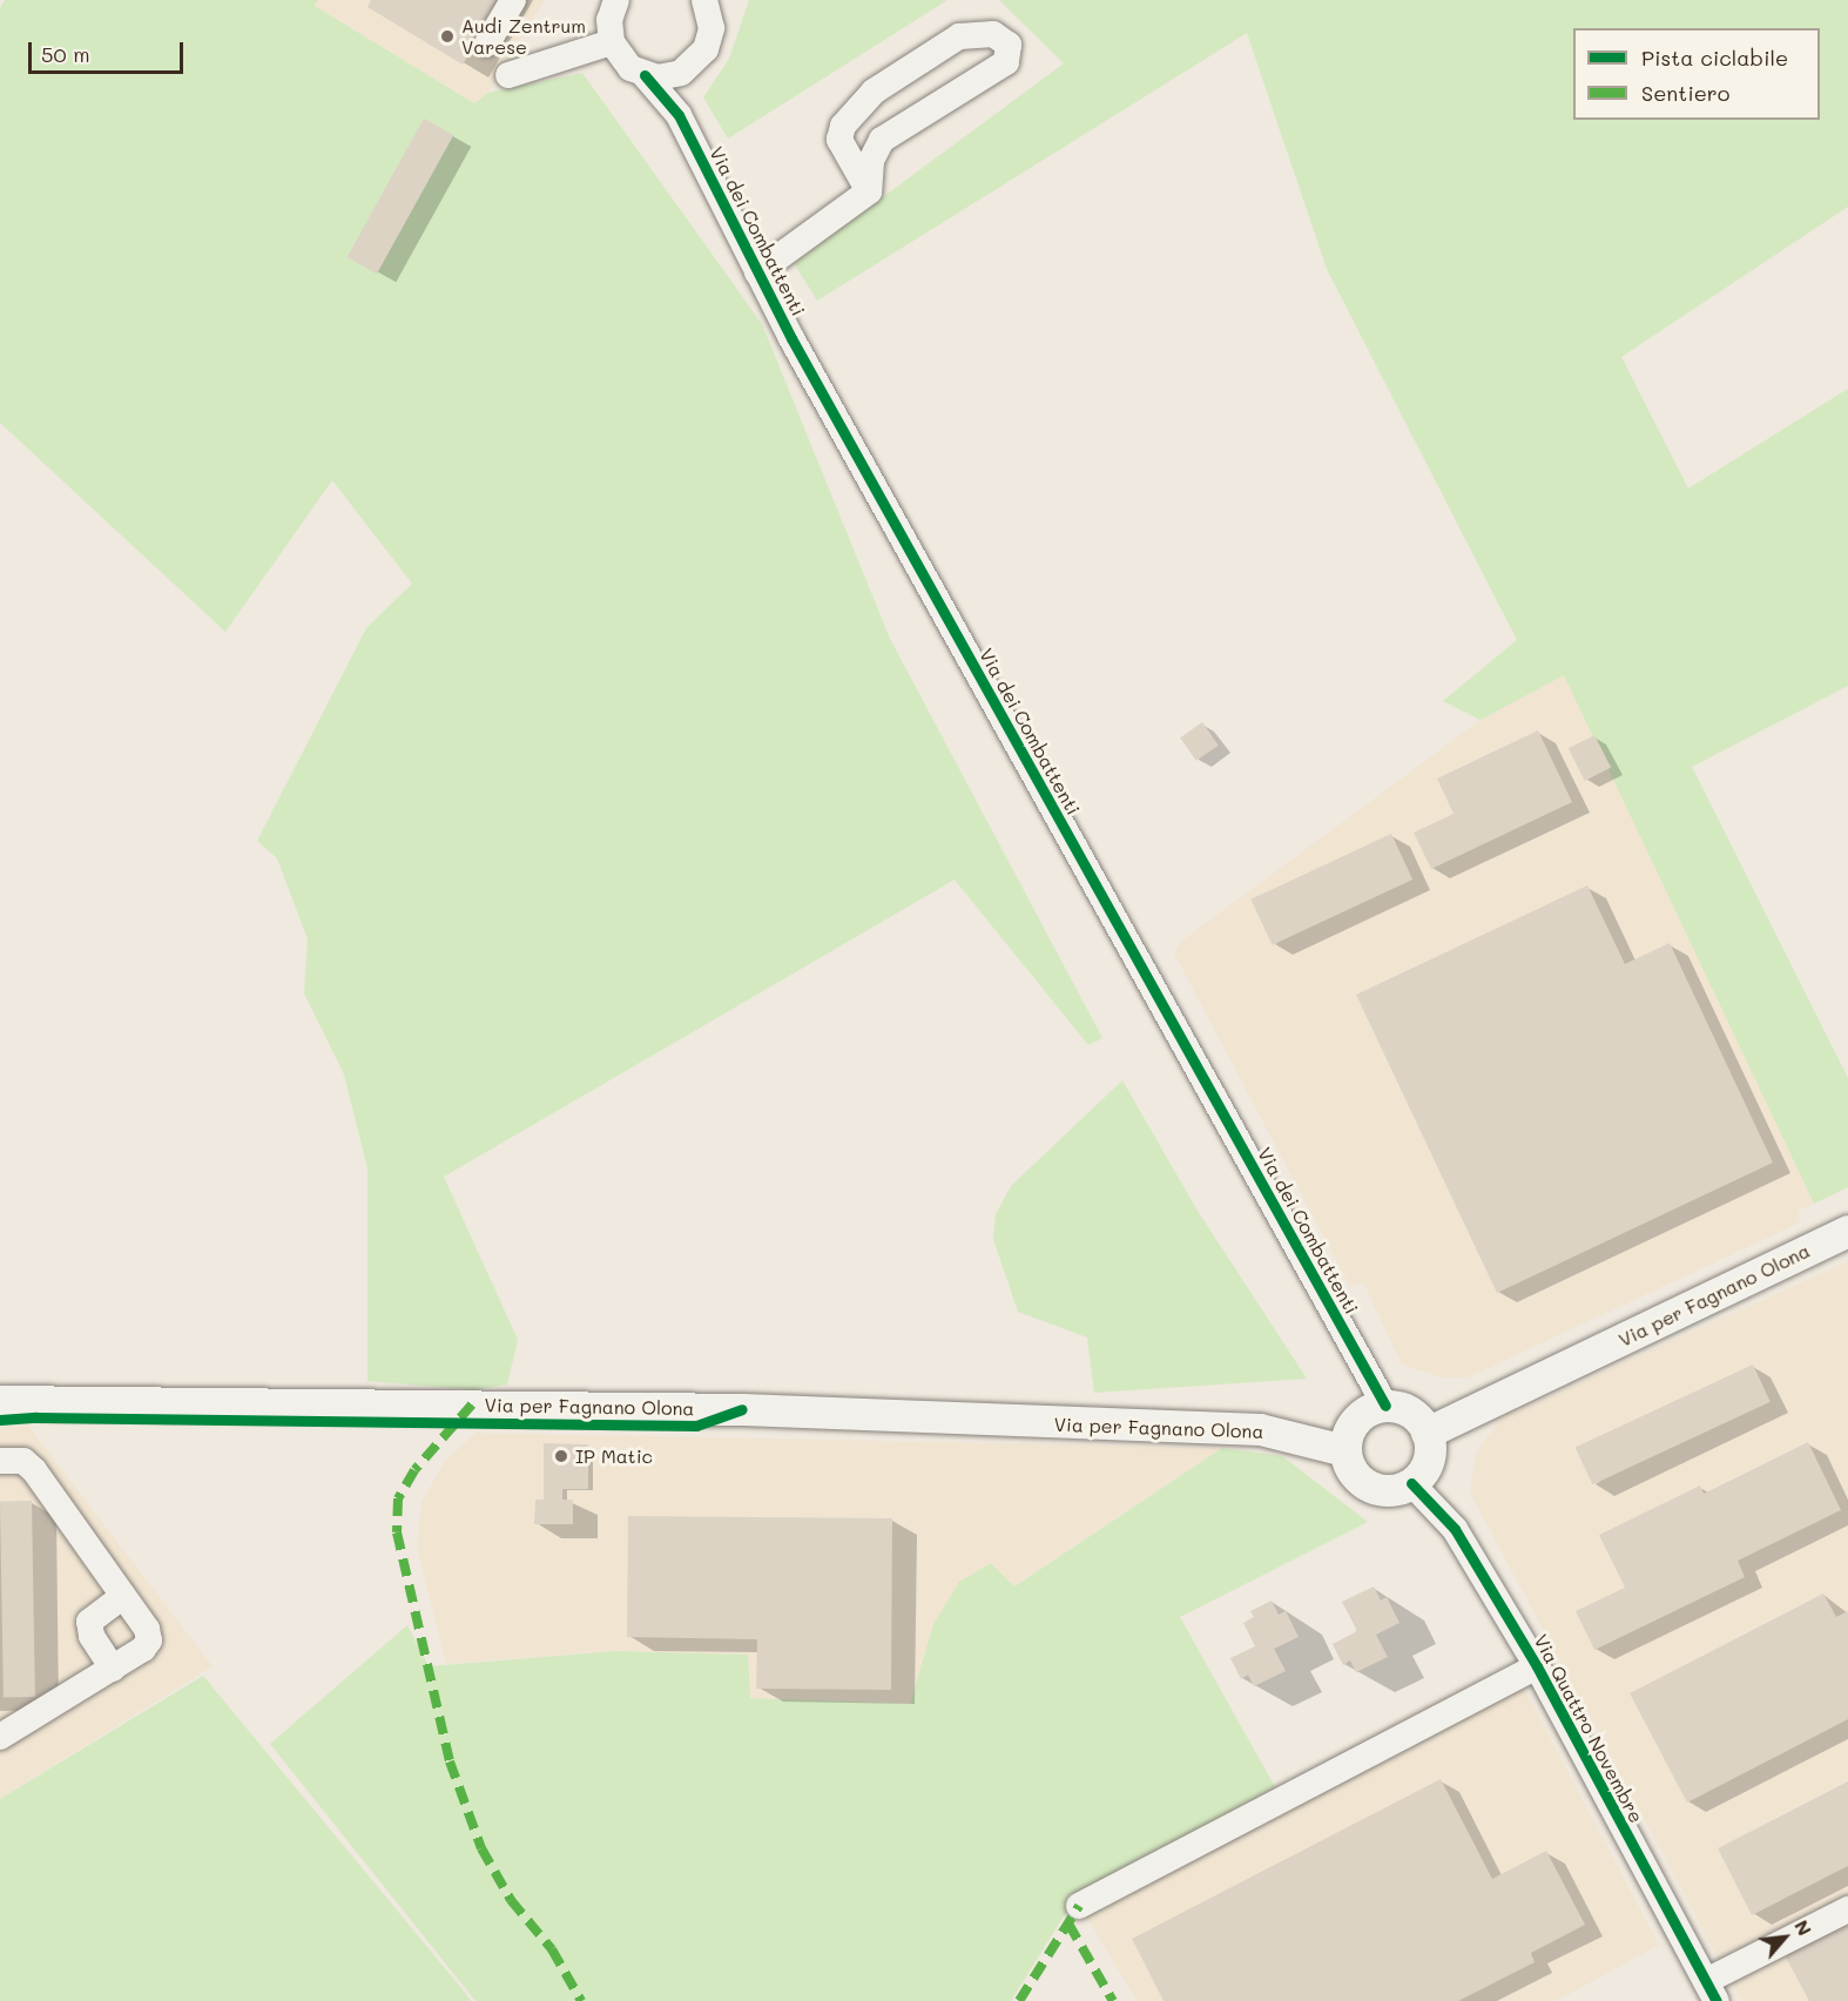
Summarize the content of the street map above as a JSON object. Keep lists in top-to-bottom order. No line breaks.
{"streets":{"main road":["Via per Fagnano Olona"],"street":["Via dei Combattenti","Via Quattro Novembre"]},"crossings":[["Via dei Combattenti","Via per Fagnano Olona"],["Via dei Combattenti","Via Quattro Novembre"],["Via per Fagnano Olona","Via Quattro Novembre"]],"places":["Audi Zentrum Varese","IP Matic"],"legend":["Pista ciclabile","Sentiero"],"scale_bar":"50 m","north":"top right"}
